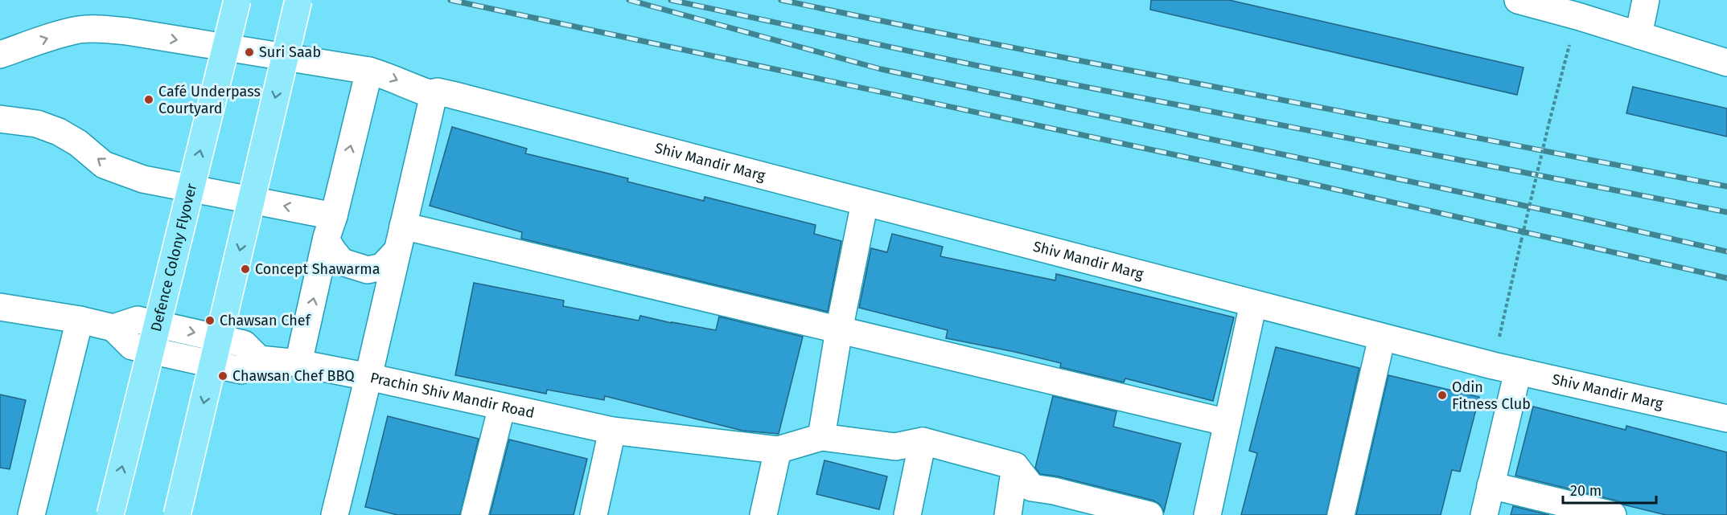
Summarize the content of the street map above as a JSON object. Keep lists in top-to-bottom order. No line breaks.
{"streets":{"main road":["Defence Colony Flyover"],"street":["Shiv Mandir Marg","Prachin Shiv Mandir Road"]},"crossings":[["Shiv Mandir Marg","Prachin Shiv Mandir Road"]],"places":["Suri Saab","Café Underpass Courtyard","Concept Shawarma","Chawsan Chef","Chawsan Chef BBQ","Odin Fitness Club"],"scale_bar":"20 m"}
